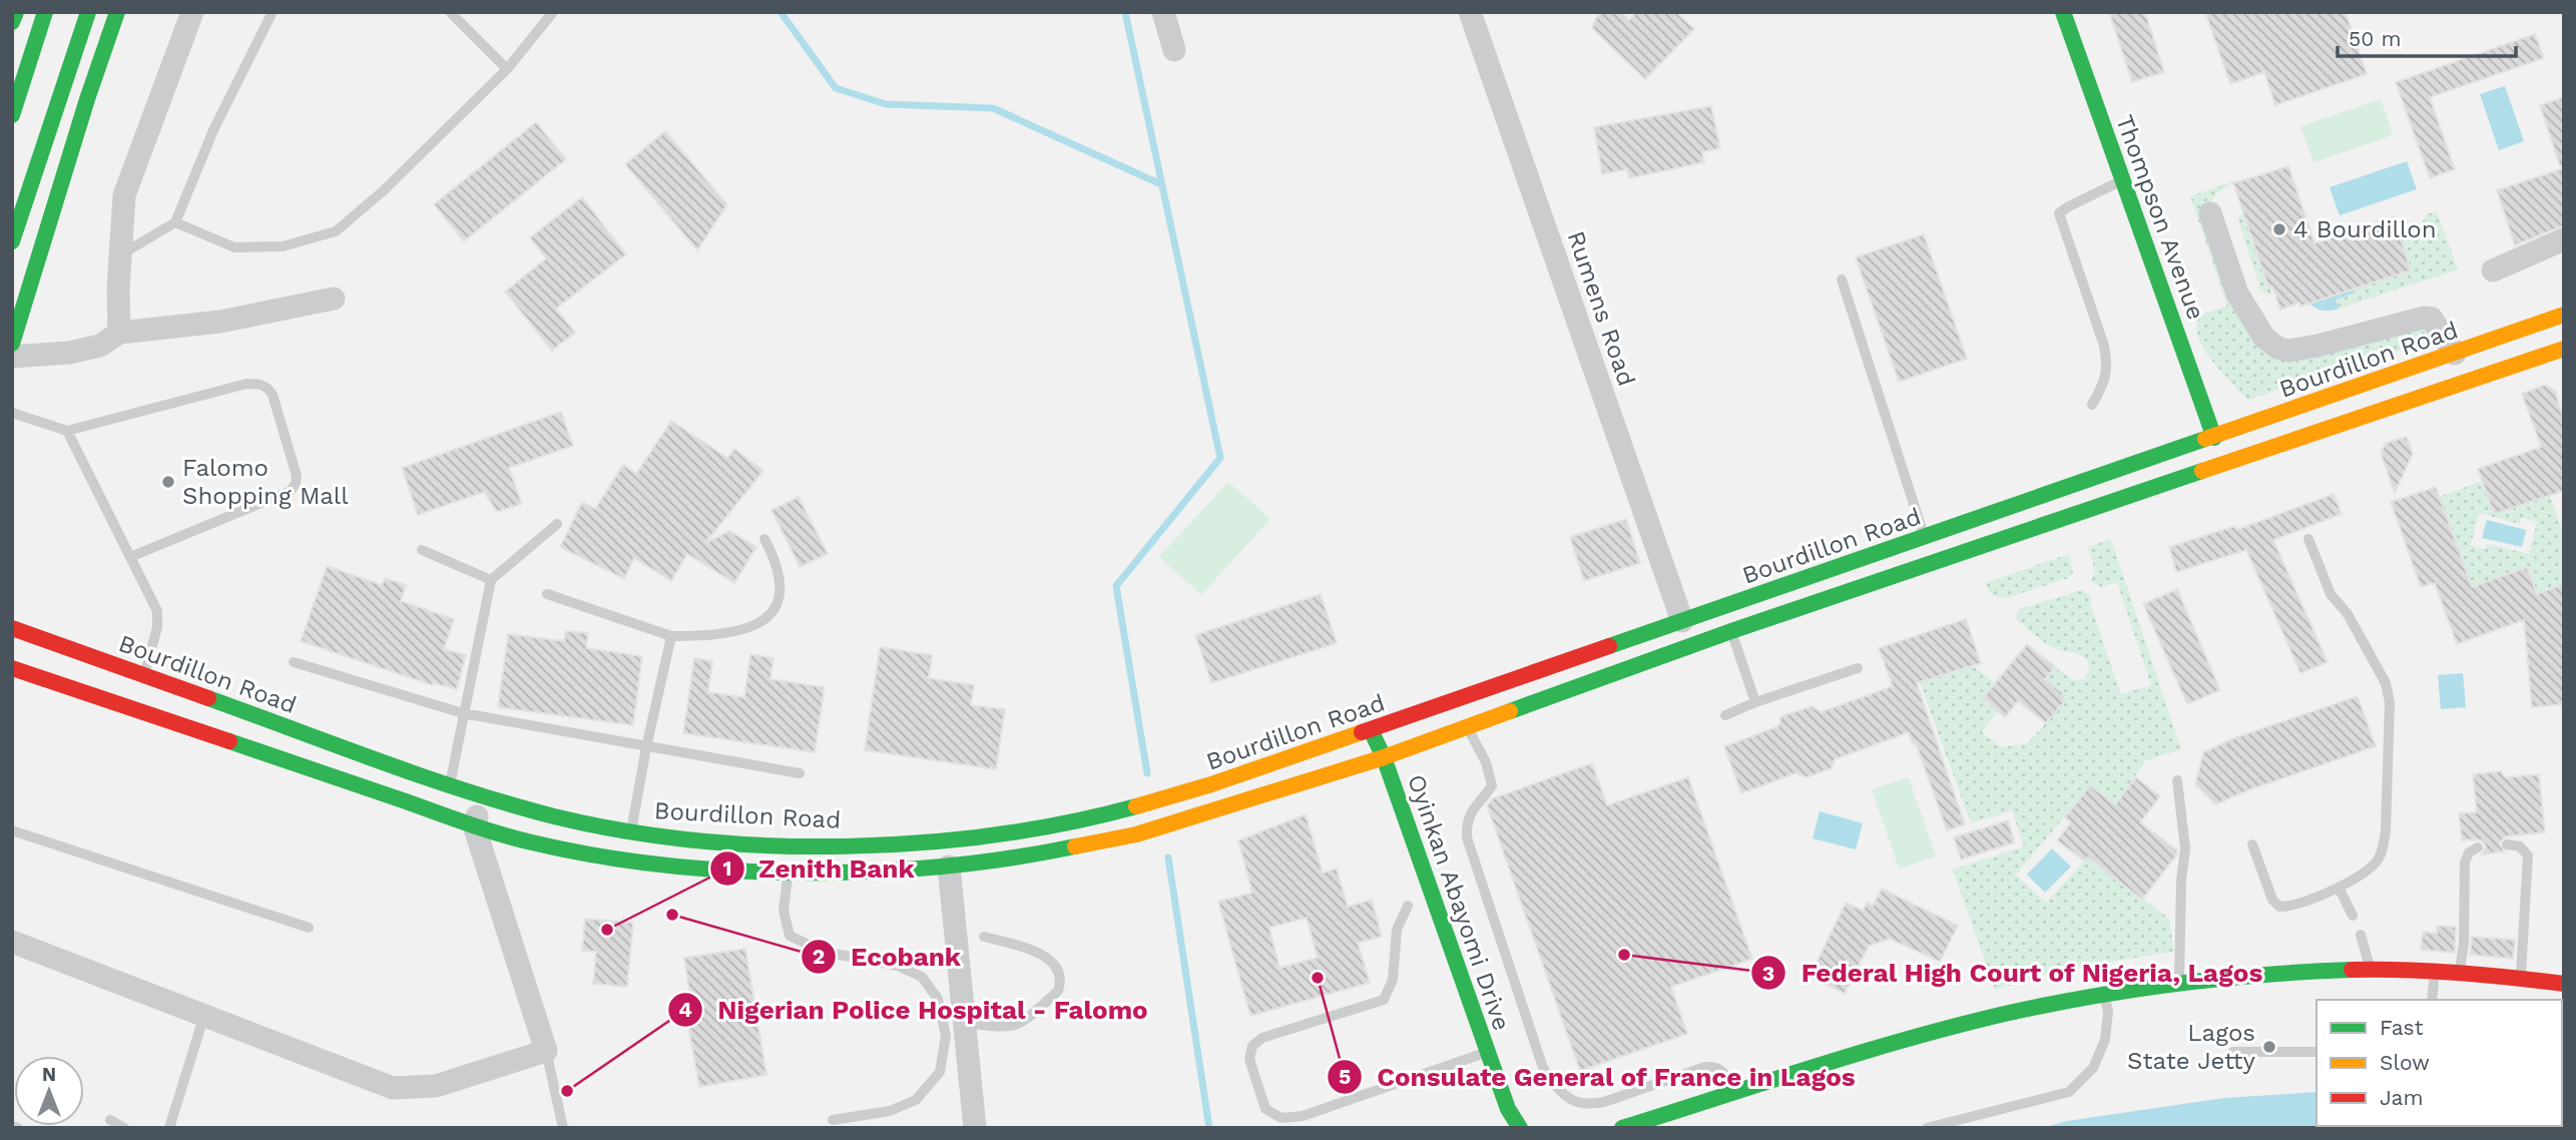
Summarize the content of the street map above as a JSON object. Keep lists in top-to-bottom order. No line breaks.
{"streets":{"main road":["Thompson Avenue","Bourdillon Road","Oyinkan Abayomi Drive"],"street":["Rumens Road"]},"crossings":[["Thompson Avenue","Bourdillon Road"],["Rumens Road","Bourdillon Road"],["Bourdillon Road","Oyinkan Abayomi Drive"]],"places":["4 Bourdillon","Falomo Shopping Mall","Ecobank","Zenith Bank","Federal High Court of Nigeria, Lagos","Consulate General of France in Lagos","Lagos State Jetty","Nigerian Police Hospital - Falomo"],"legend":["Fast","Slow","Jam"],"scale_bar":"50 m","north":"top"}
